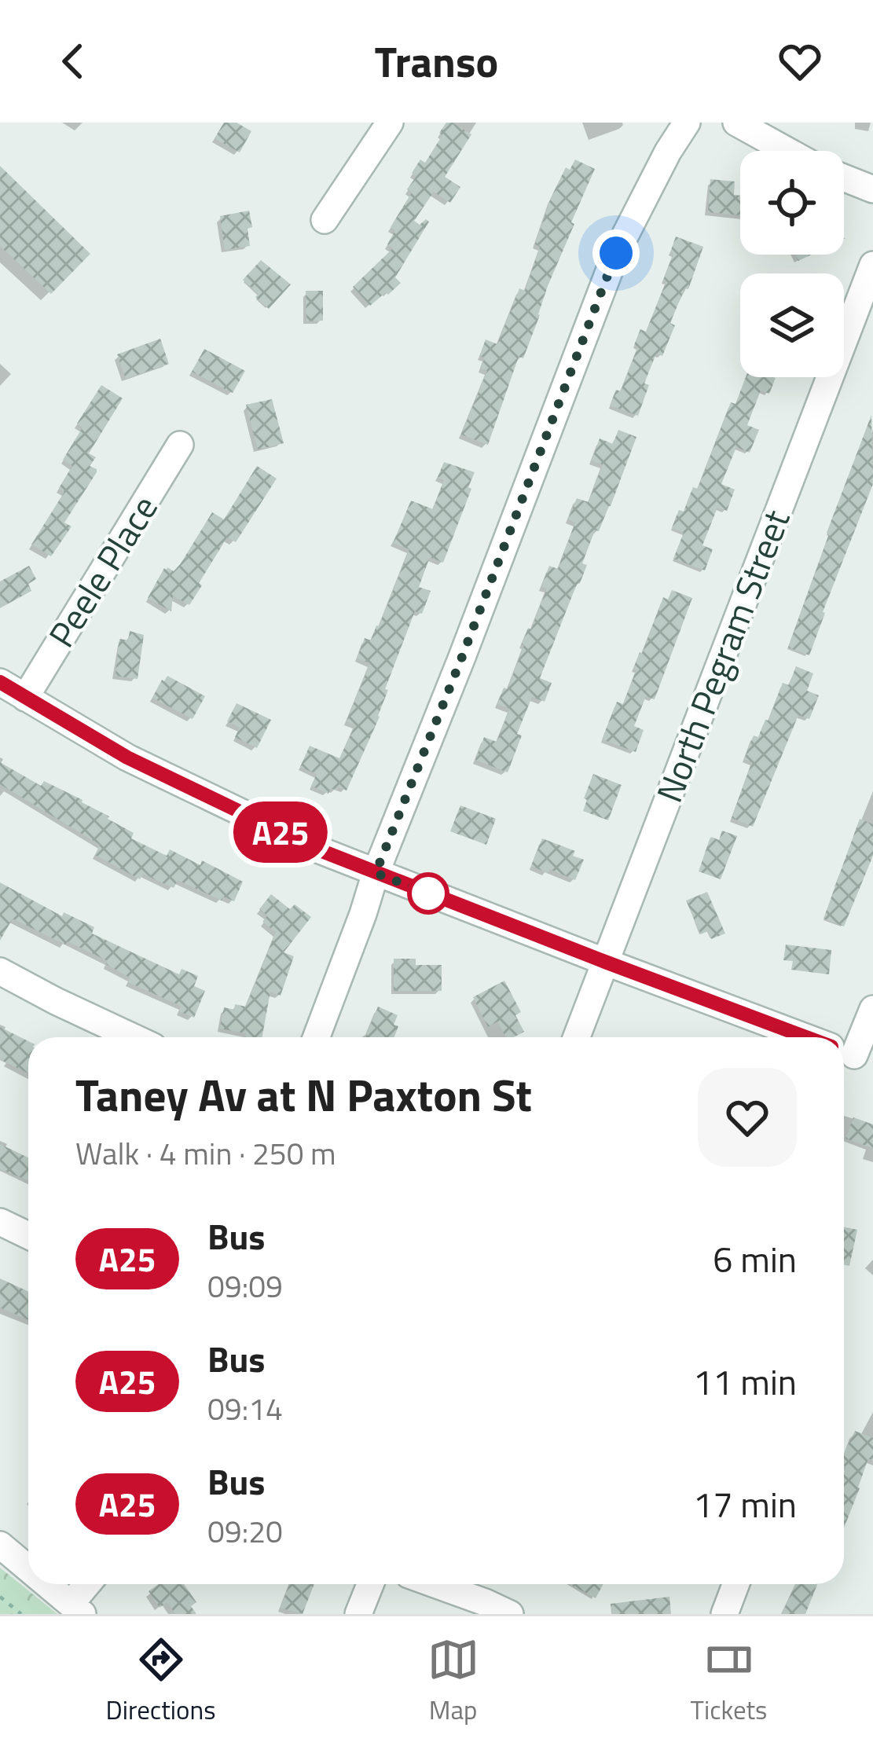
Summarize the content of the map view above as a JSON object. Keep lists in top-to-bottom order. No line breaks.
{"streets":{"street":["Peele Place","North Pegram Street"]},"lines":["bus line A25"],"page":{"header":"Transo","on_map":"A25","heading":["Taney Av at N Paxton St","Walk · 4 min · 250 m"],"list":[{"mark":"A25","name":"Bus","note":"09:09","value":"6 min"},{"mark":"A25","name":"Bus","note":"09:14","value":"11 min"},{"mark":"A25","name":"Bus","note":"09:20","value":"17 min"}],"tabs":["Directions","Map","Tickets"]}}
